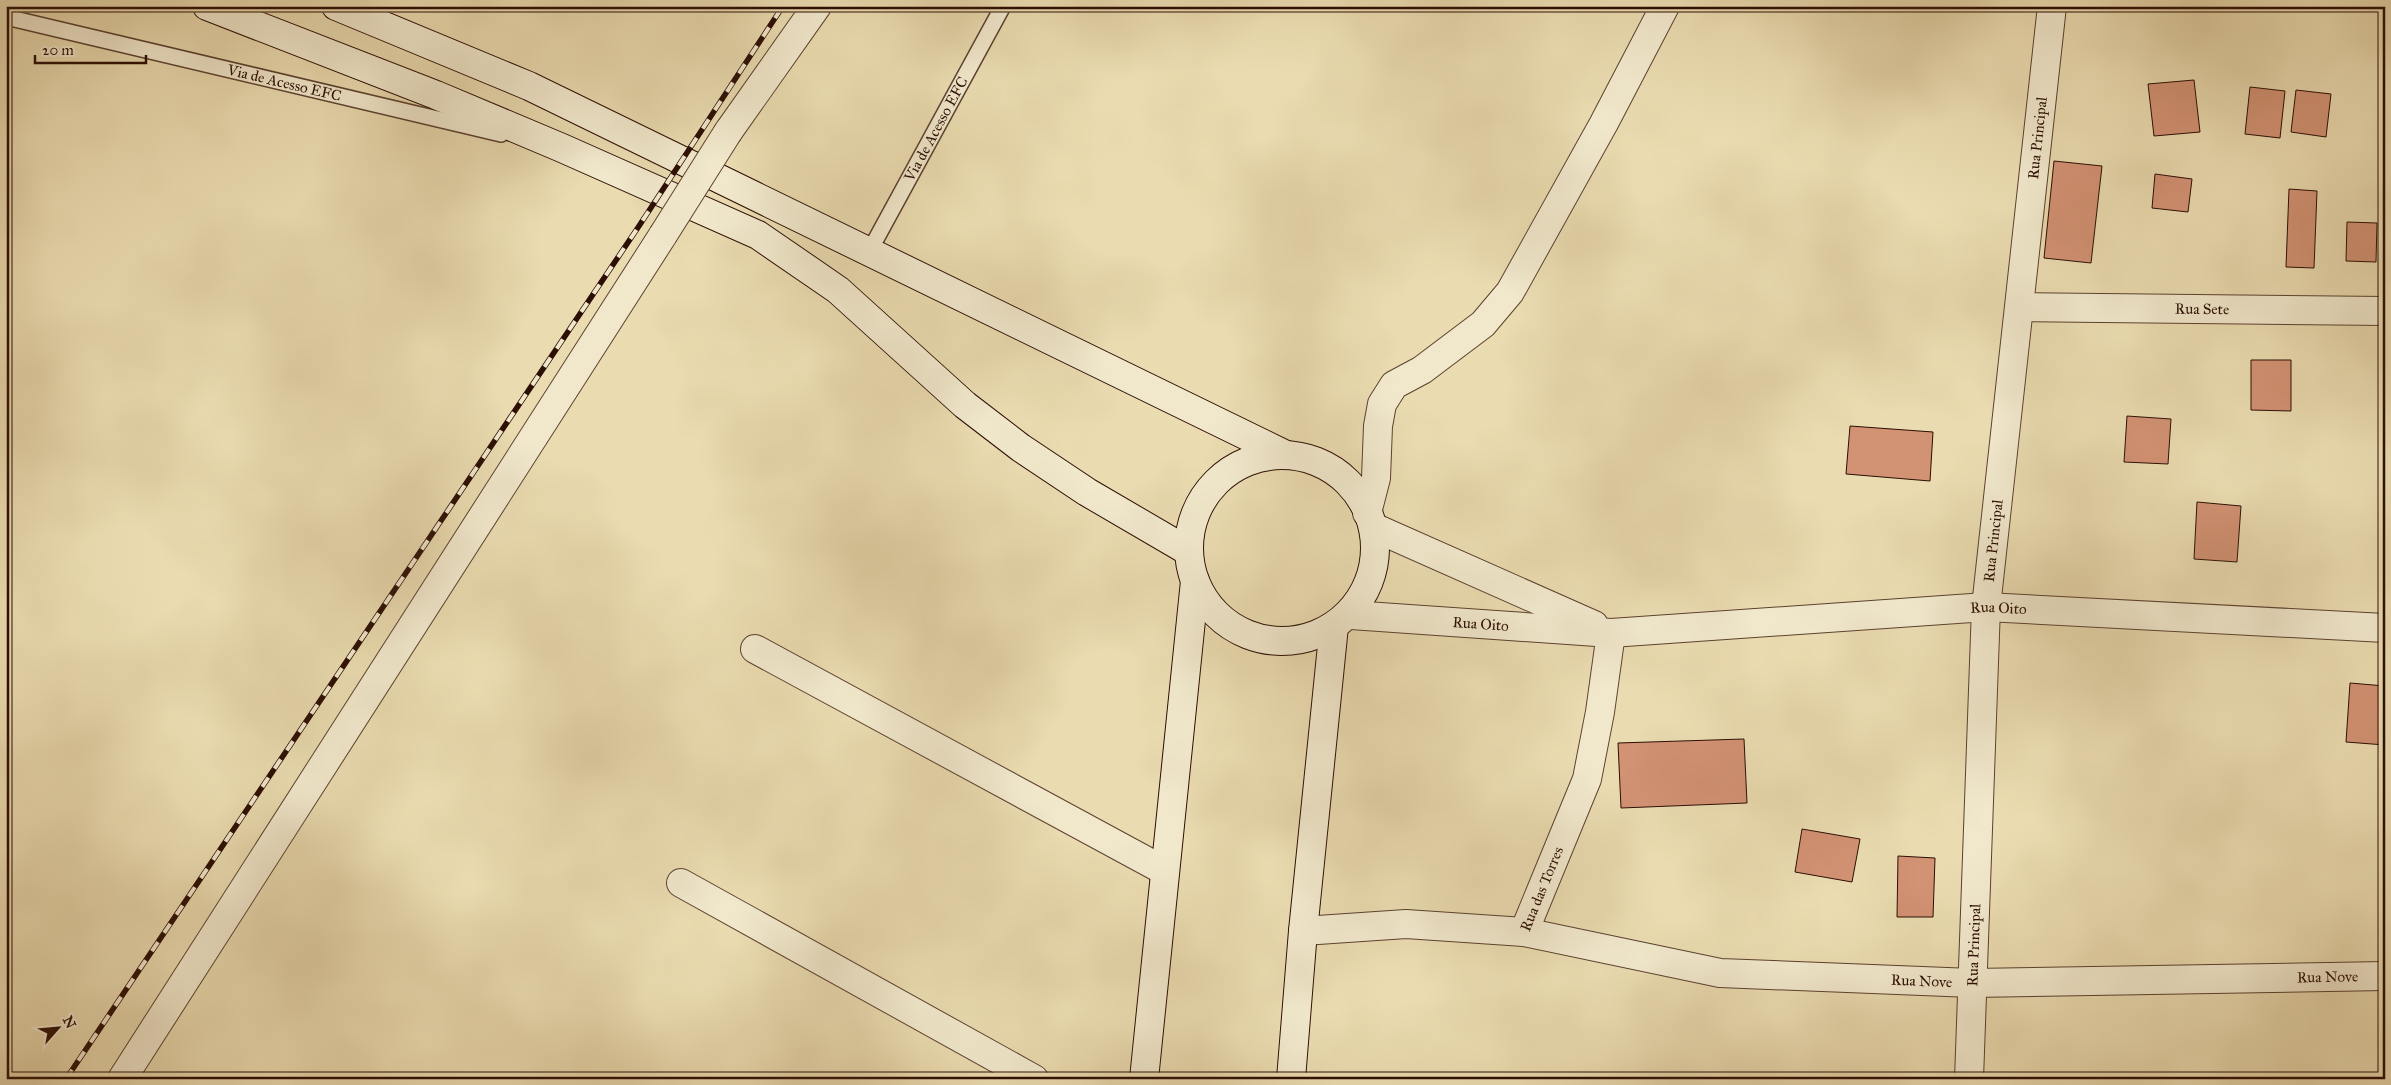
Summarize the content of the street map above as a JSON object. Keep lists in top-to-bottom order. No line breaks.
{"streets":{"street":["Rua Principal","Rua Sete","Rua Oito","Rua das Torres","Rua Nove"],"lane":["Via de Acesso EFC"]},"crossings":[["Rua Principal","Rua Sete"],["Rua Principal","Rua Oito"],["Rua Principal","Rua Nove"],["Rua Oito","Rua das Torres"],["Rua das Torres","Rua Nove"]],"scale_bar":"20 m","north":"top right"}
